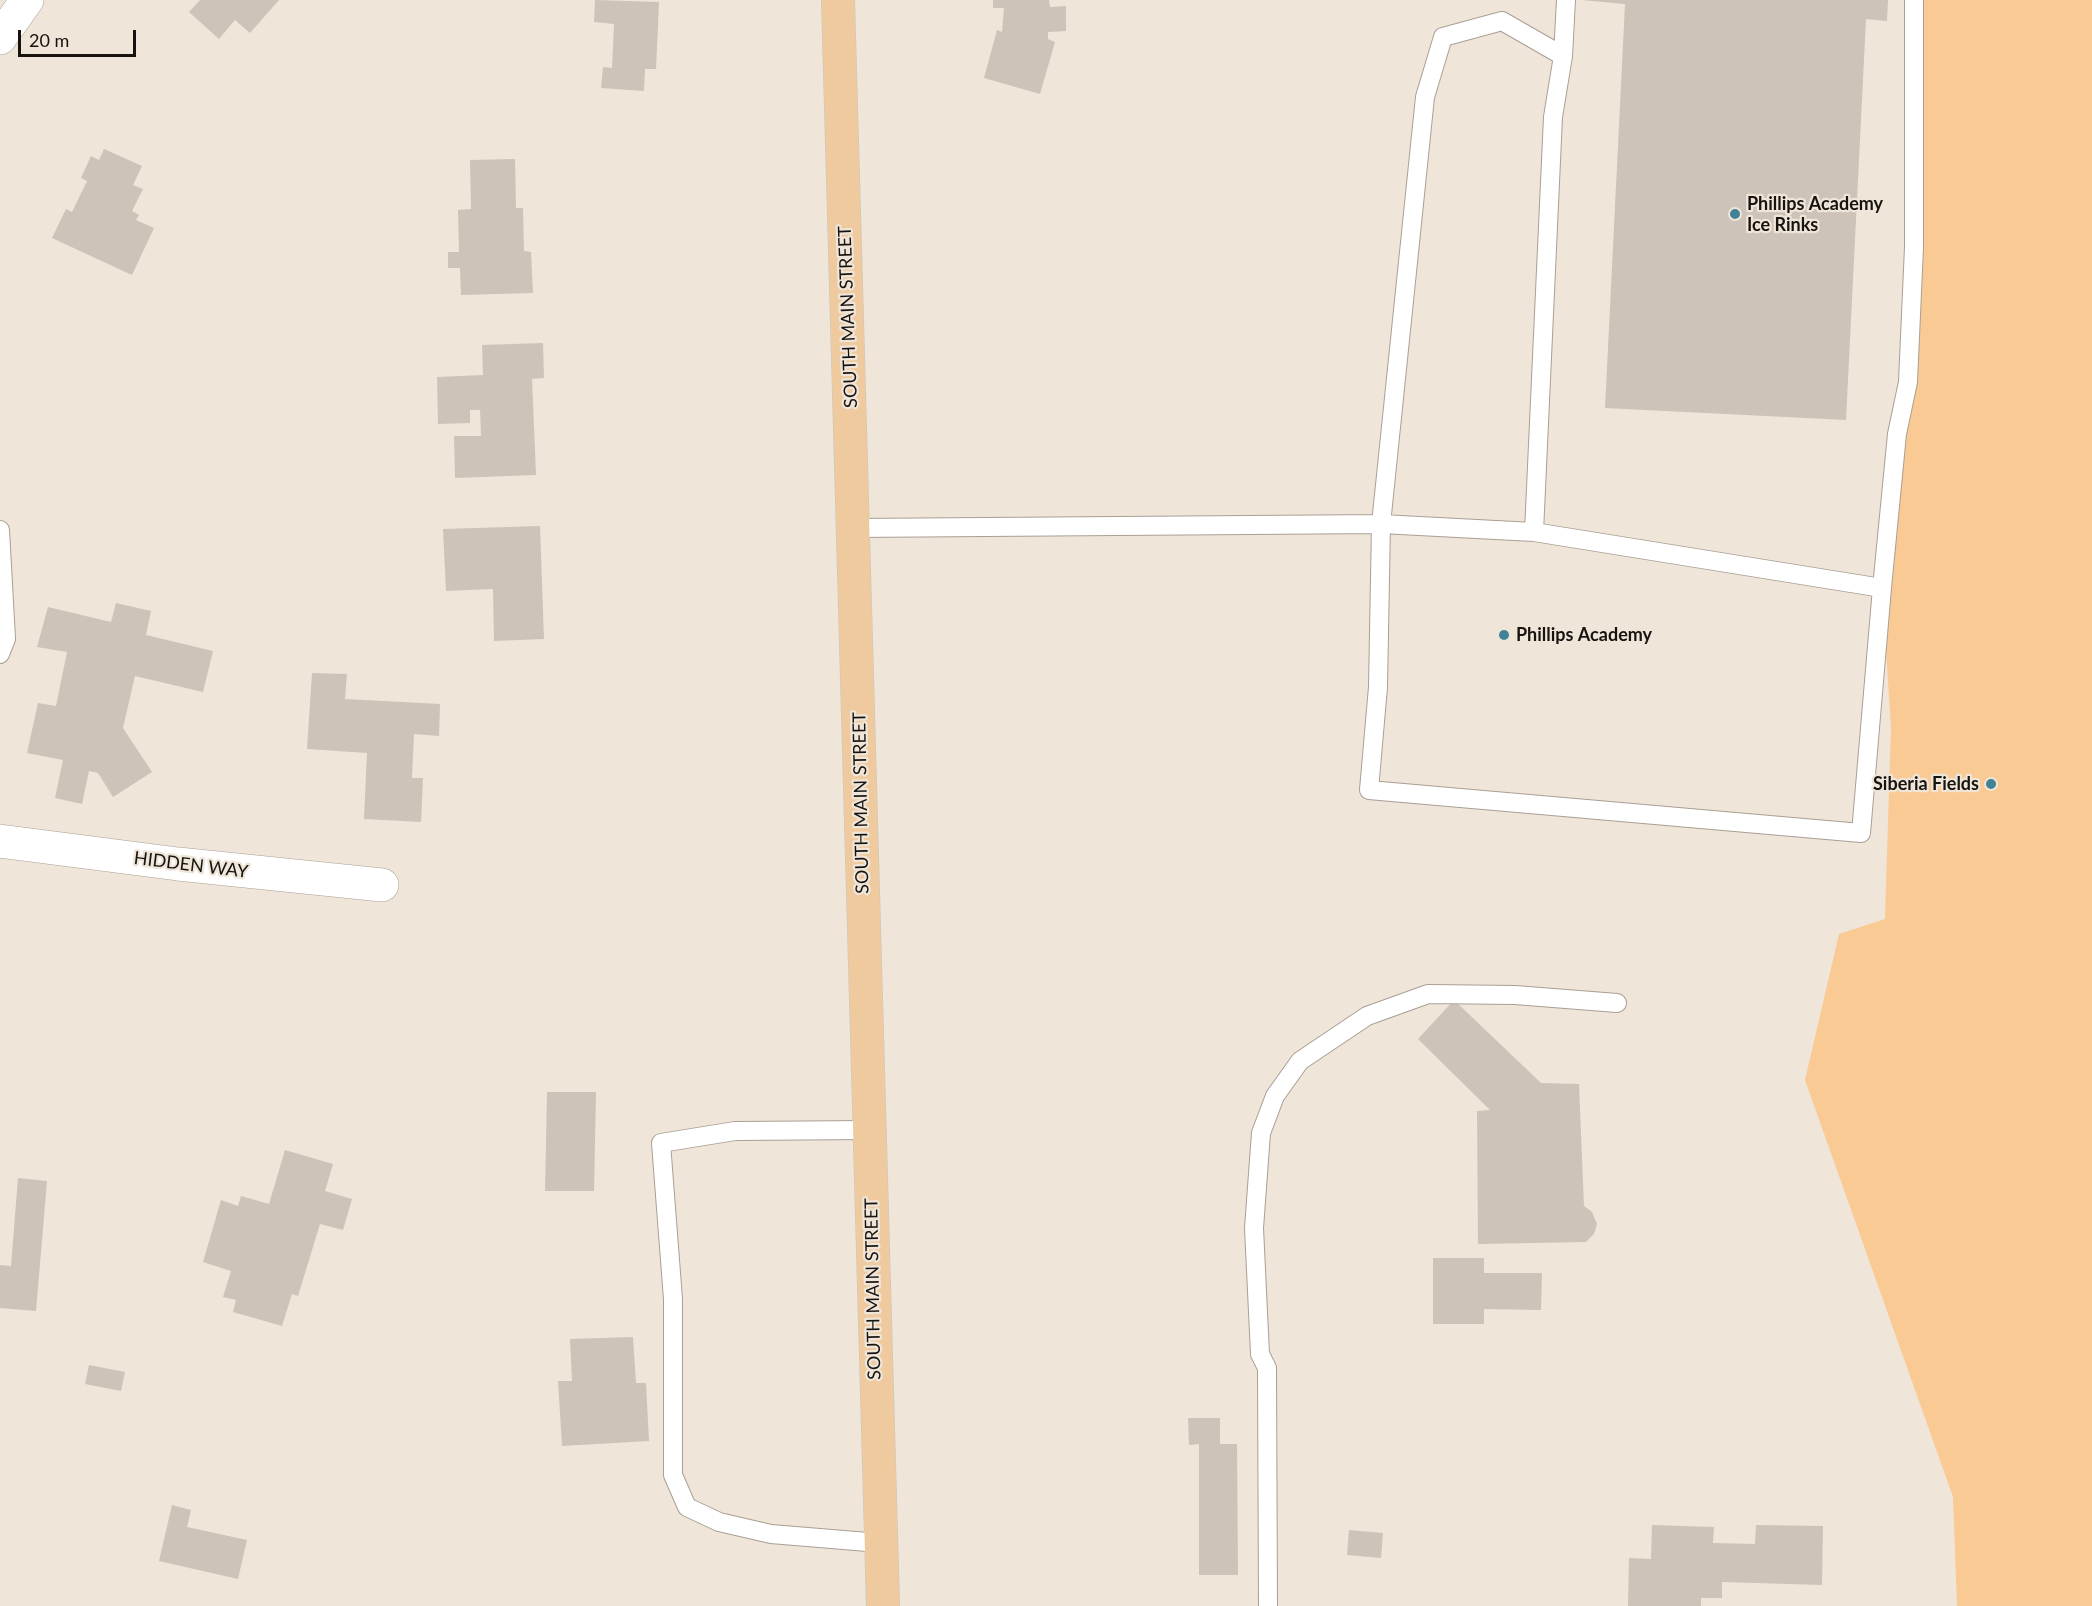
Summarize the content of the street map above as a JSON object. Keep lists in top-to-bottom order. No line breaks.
{"streets":{"main road":["SOUTH MAIN STREET"],"street":["HIDDEN WAY"]},"places":["Phillips Academy Ice Rinks","Phillips Academy","Siberia Fields"],"scale_bar":"20 m"}
